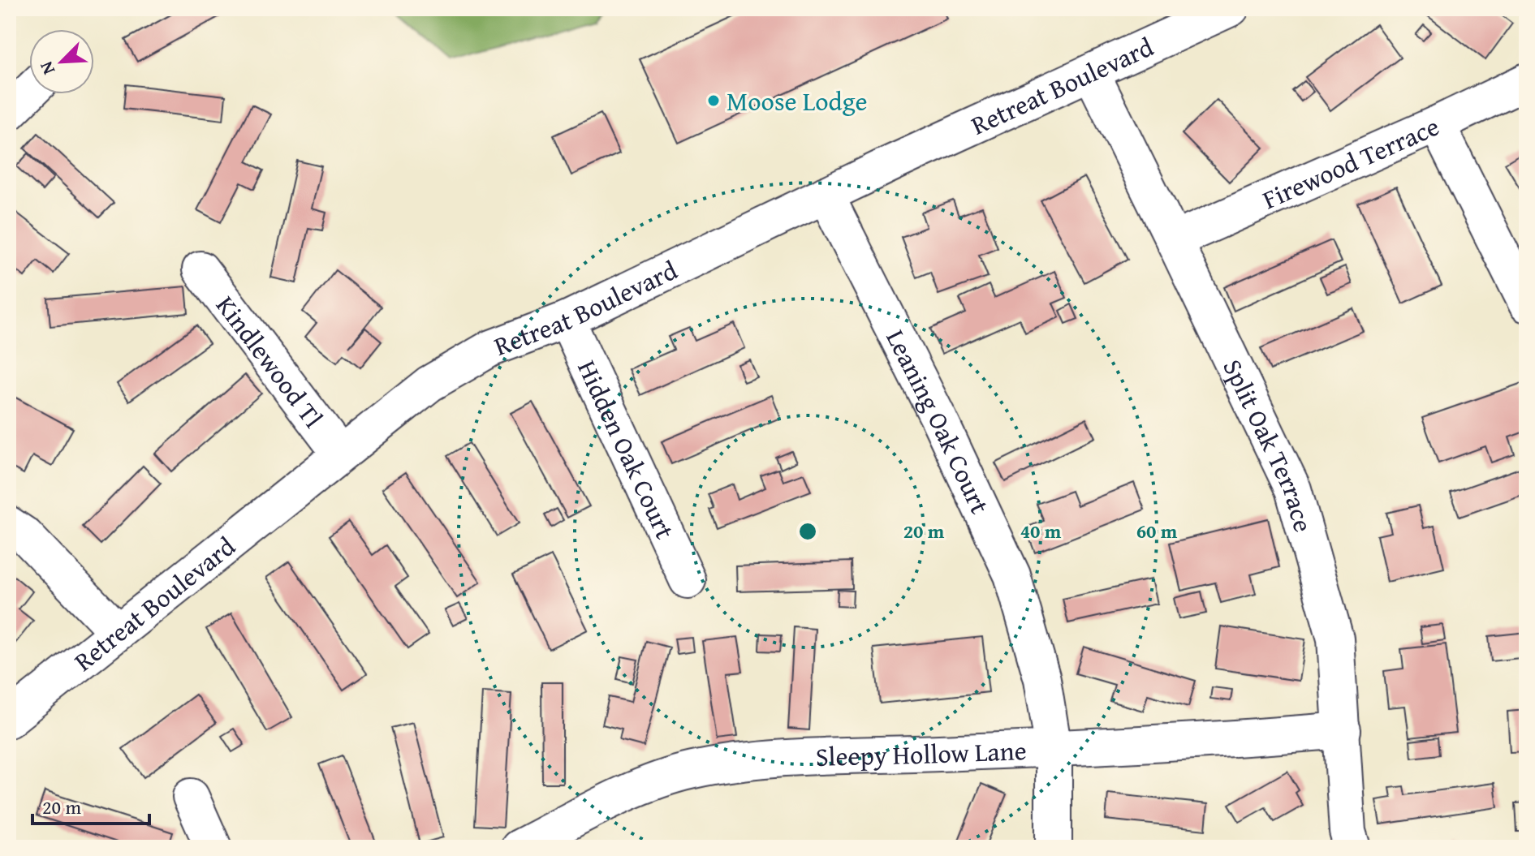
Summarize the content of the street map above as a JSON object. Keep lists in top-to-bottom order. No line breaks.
{"streets":{"street":["Retreat Boulevard","Firewood Terrace","Kindlewood Tl","Leaning Oak Court","Split Oak Terrace","Hidden Oak Court","Sleepy Hollow Lane"]},"crossings":[["Retreat Boulevard","Kindlewood Tl"],["Retreat Boulevard","Leaning Oak Court"],["Retreat Boulevard","Split Oak Terrace"],["Retreat Boulevard","Hidden Oak Court"],["Firewood Terrace","Split Oak Terrace"],["Leaning Oak Court","Sleepy Hollow Lane"],["Split Oak Terrace","Sleepy Hollow Lane"]],"places":["Moose Lodge"],"scale_bar":"20 m","north":"bottom left","rings":["20 m","40 m","60 m"]}
